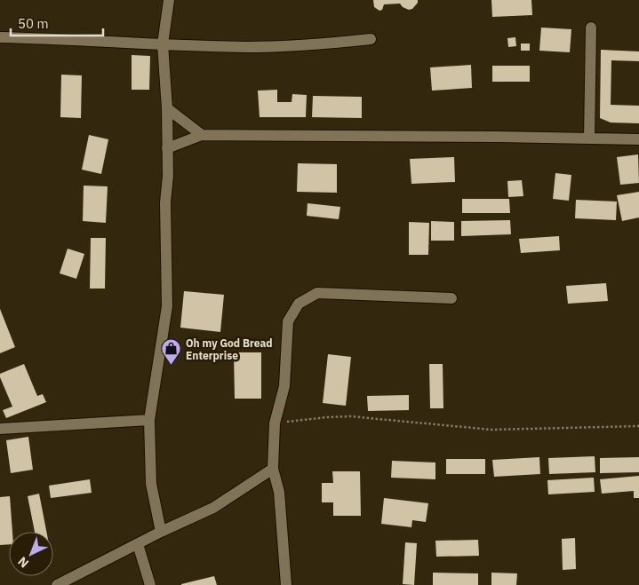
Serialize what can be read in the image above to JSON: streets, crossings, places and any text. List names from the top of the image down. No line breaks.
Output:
{"places":{"shop":["Oh my God Bread Enterprise"]},"scale_bar":"50 m","north":"bottom left"}
